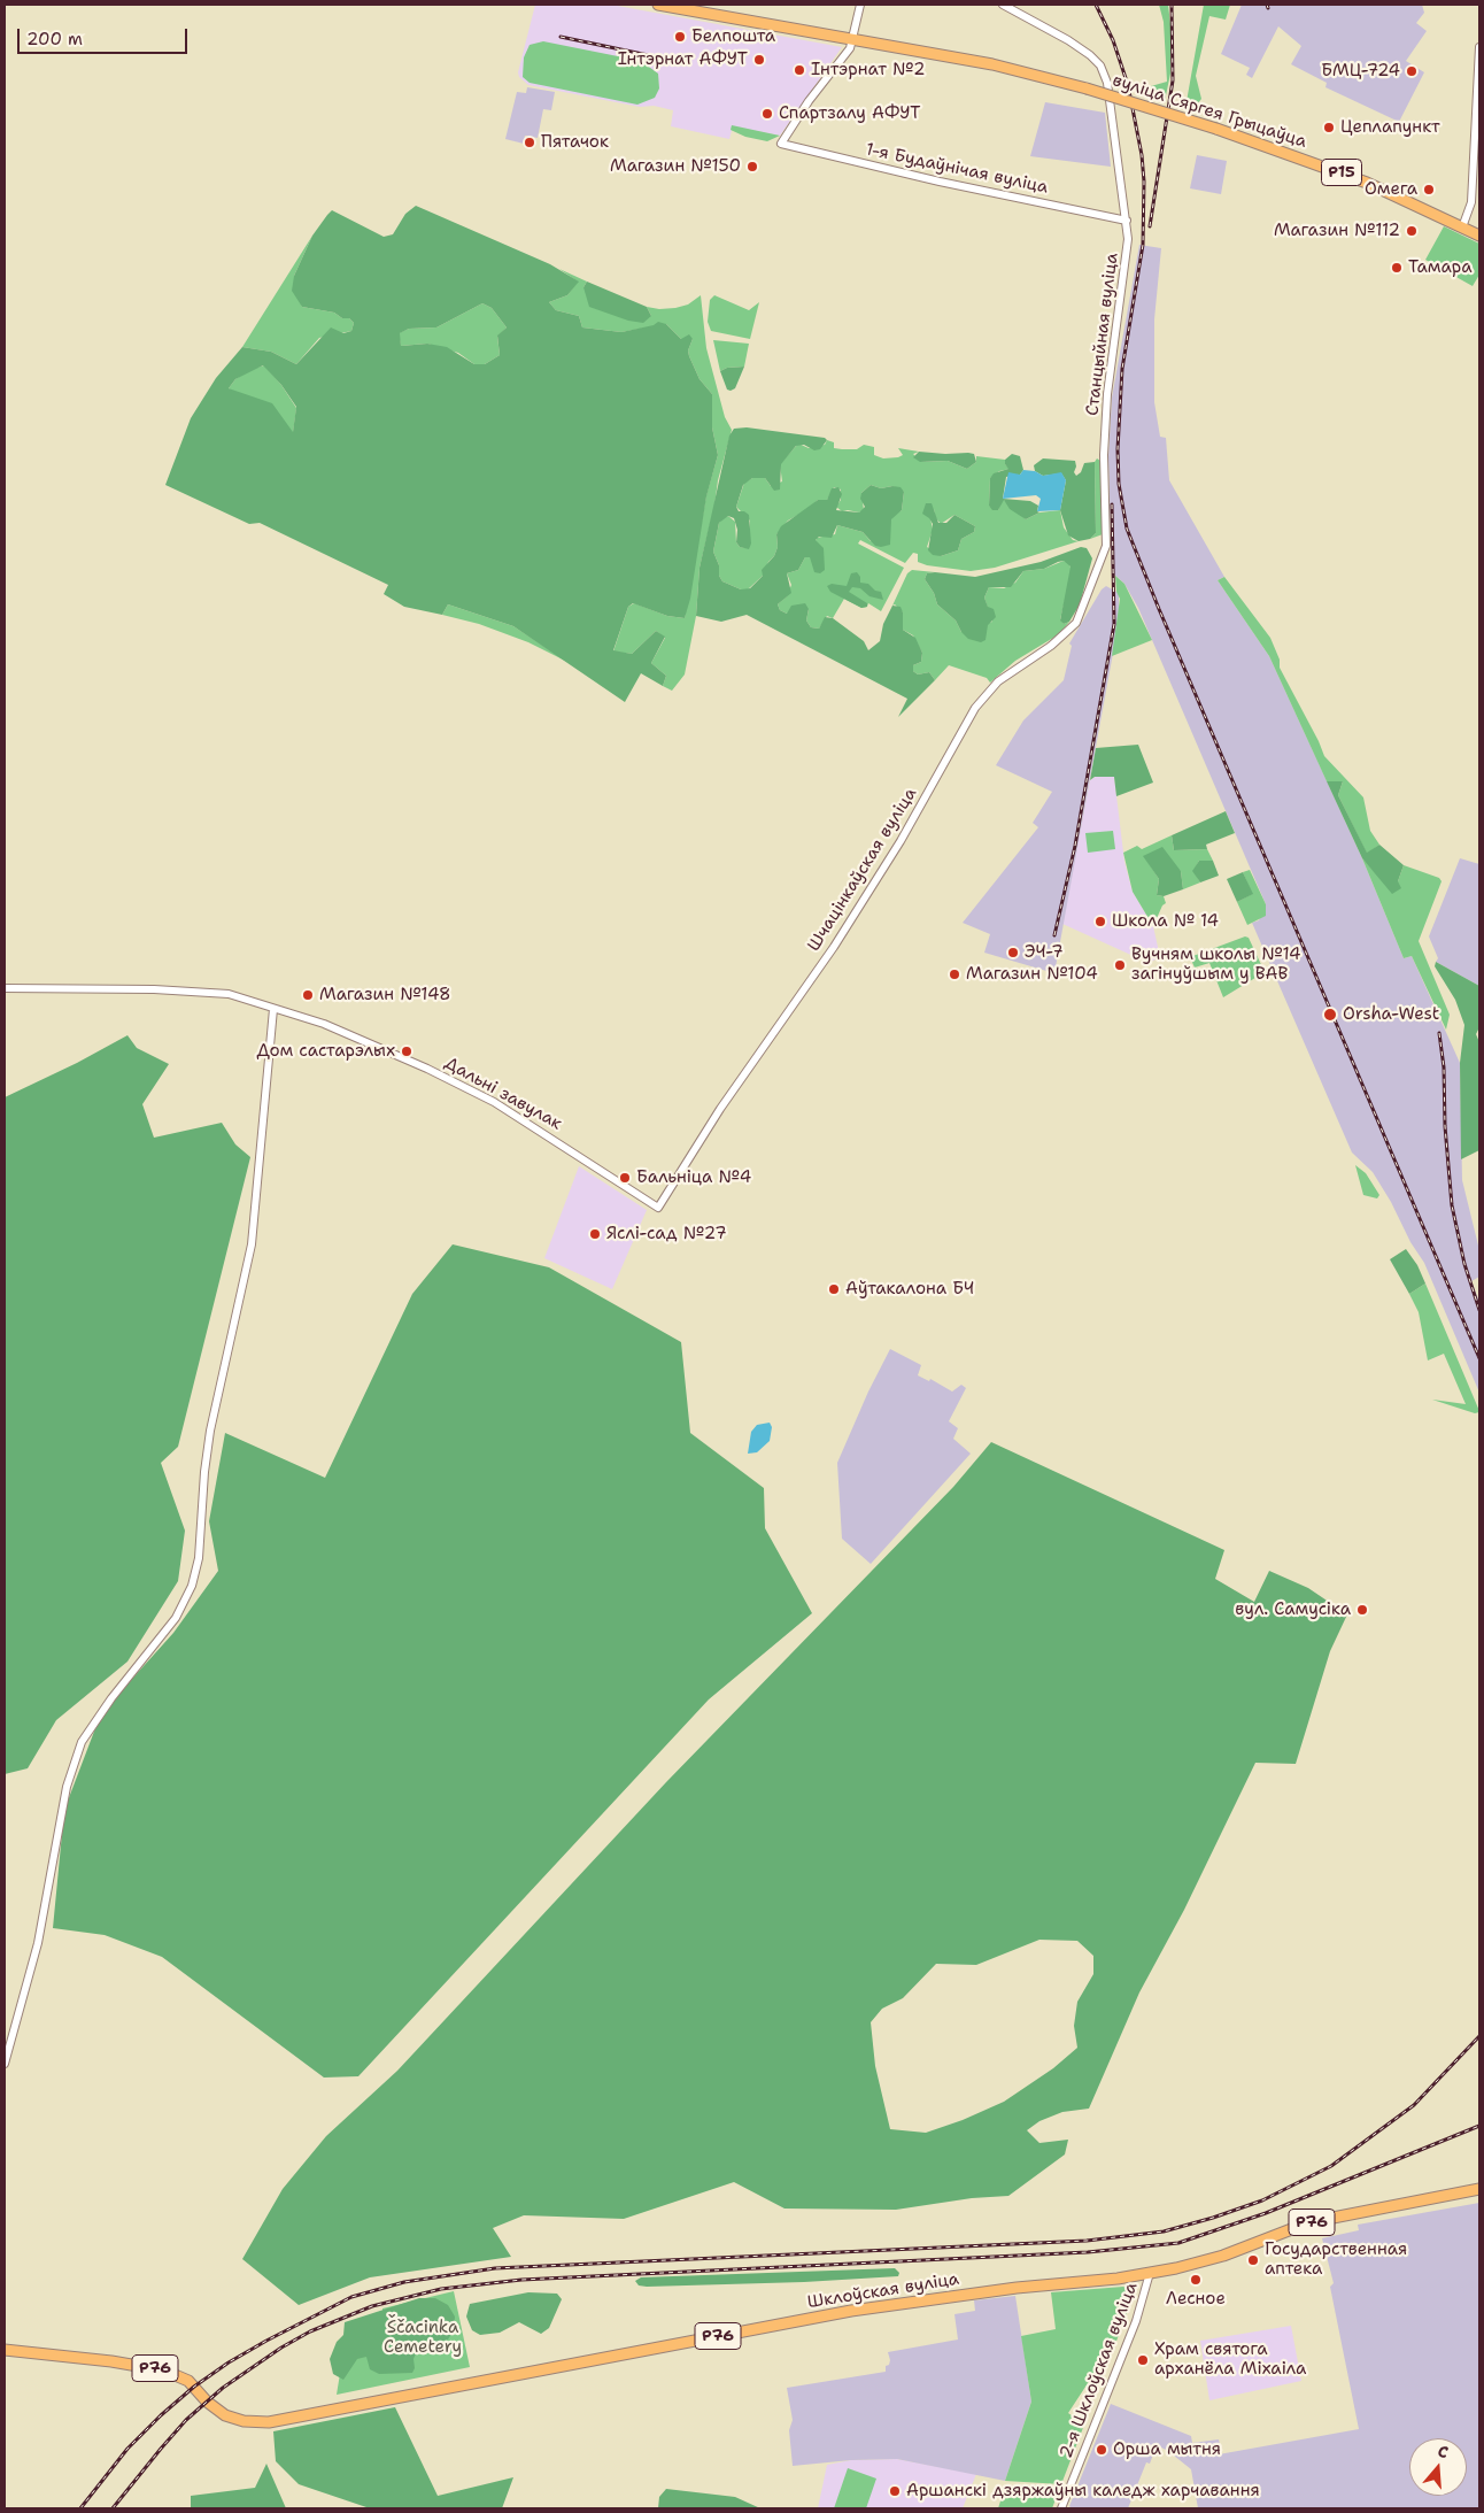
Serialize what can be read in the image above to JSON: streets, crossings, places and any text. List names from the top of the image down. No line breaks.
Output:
{"streets":{"main road":["вуліца Сяргея Грыцаўца","Р15","Р76","Шклоўская вуліца"],"street":["1-я Будаўнічая вуліца","Станцыйная вуліца","Шчацінкаўская вуліца","Дальні завулак","2-я Шклоўская вуліца"]},"crossings":[["вуліца Сяргея Грыцаўца","1-я Будаўнічая вуліца"],["вуліца Сяргея Грыцаўца","Р15"],["1-я Будаўнічая вуліца","Р15"],["1-я Будаўнічая вуліца","Станцыйная вуліца"],["Станцыйная вуліца","Шчацінкаўская вуліца"],["Шчацінкаўская вуліца","Дальні завулак"],["Шклоўская вуліца","2-я Шклоўская вуліца"]],"parks":["Ščacinka Cemetery"],"places":["Белпошта","Інтэрнат АФУТ","Інтэрнат №2","БМЦ-724","Спартзалу АФУТ","Цеплапункт","Пятачок","Магазин №150","Омега","Магазин №112","Тамара","Школа № 14","ЭЧ-7","Вучням школы №14 загінуўшым у ВАВ","Магазин №104","Магазин №148","Orsha-West","Дом састарэлых","Бальніца №4","Яслі-сад №27","Аўтакалона БЧ","вул. Самусіка","Государственная аптека","Лесное","Храм святога арханёла Міхаіла","Орша мытня","Аршанскі дзяржаўны каледж харчавання"],"scale_bar":"200 m","north":"top"}
